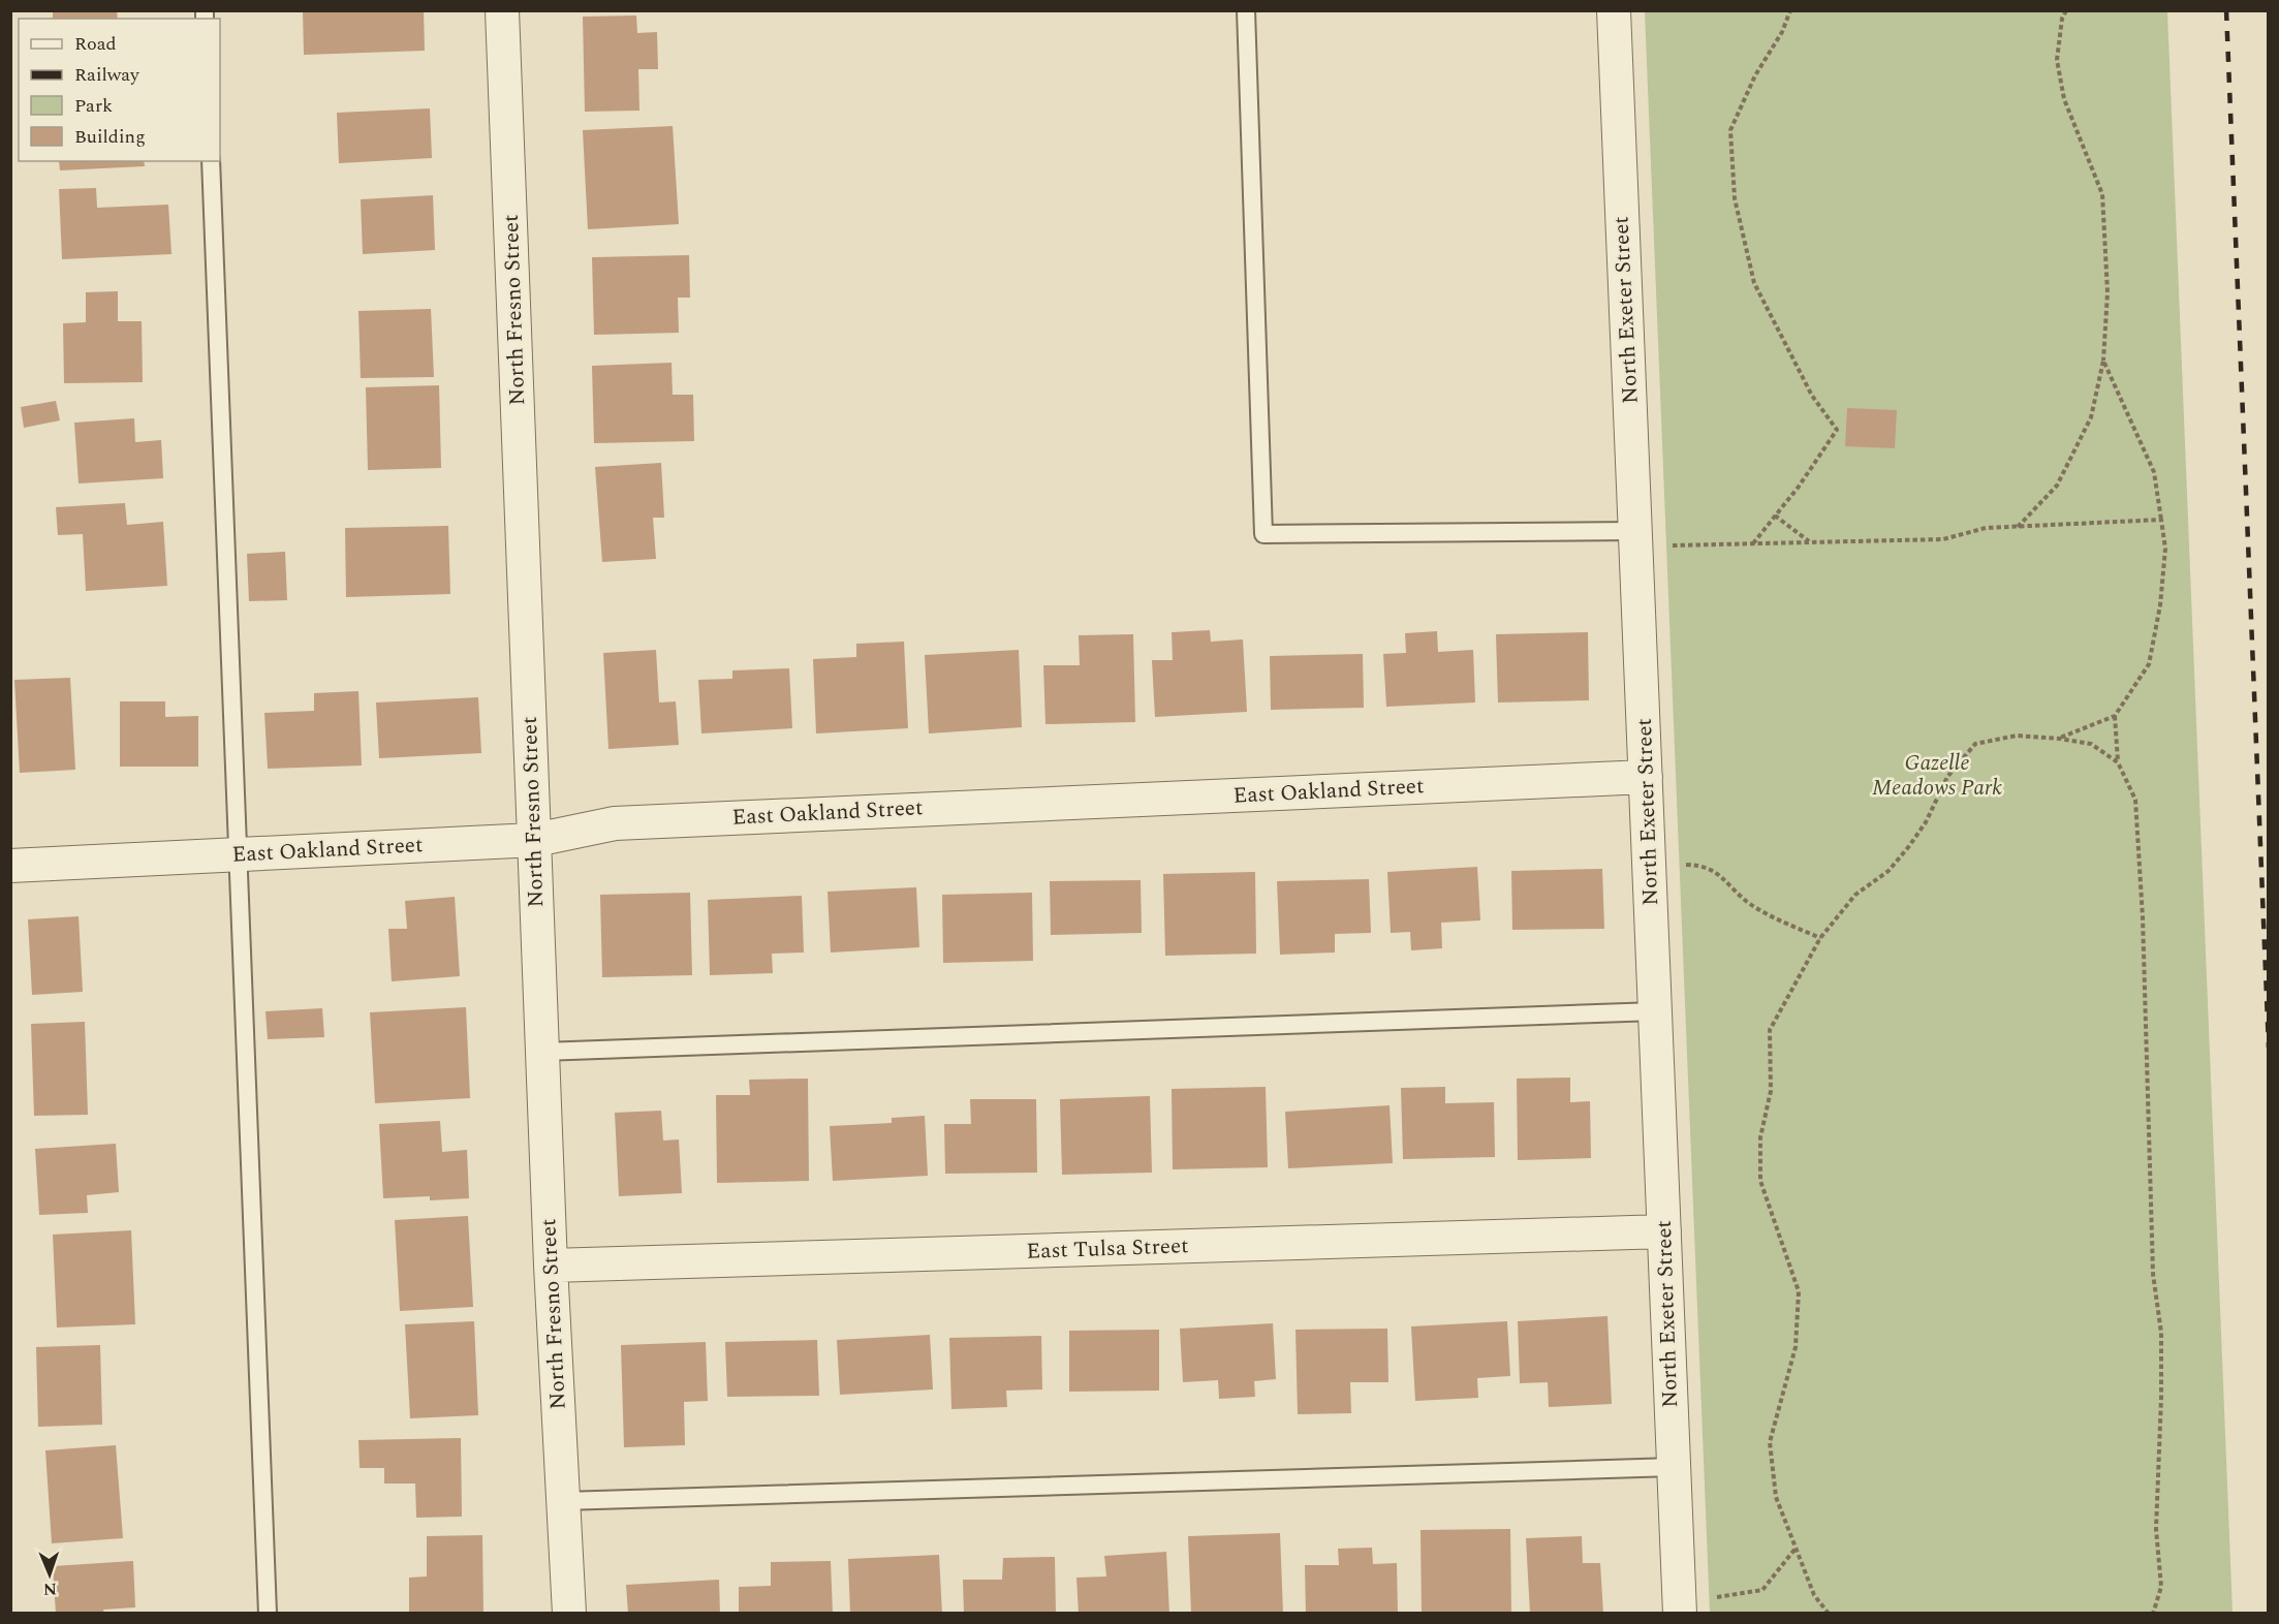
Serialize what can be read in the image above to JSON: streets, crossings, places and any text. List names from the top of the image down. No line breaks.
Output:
{"streets":{"street":["North Fresno Street","North Exeter Street","East Oakland Street","East Tulsa Street"]},"crossings":[["North Fresno Street","East Oakland Street"],["North Fresno Street","East Tulsa Street"],["North Exeter Street","East Oakland Street"],["North Exeter Street","East Tulsa Street"]],"parks":["Gazelle Meadows Park"],"legend":["Road","Railway","Park","Building"],"north":"bottom"}
